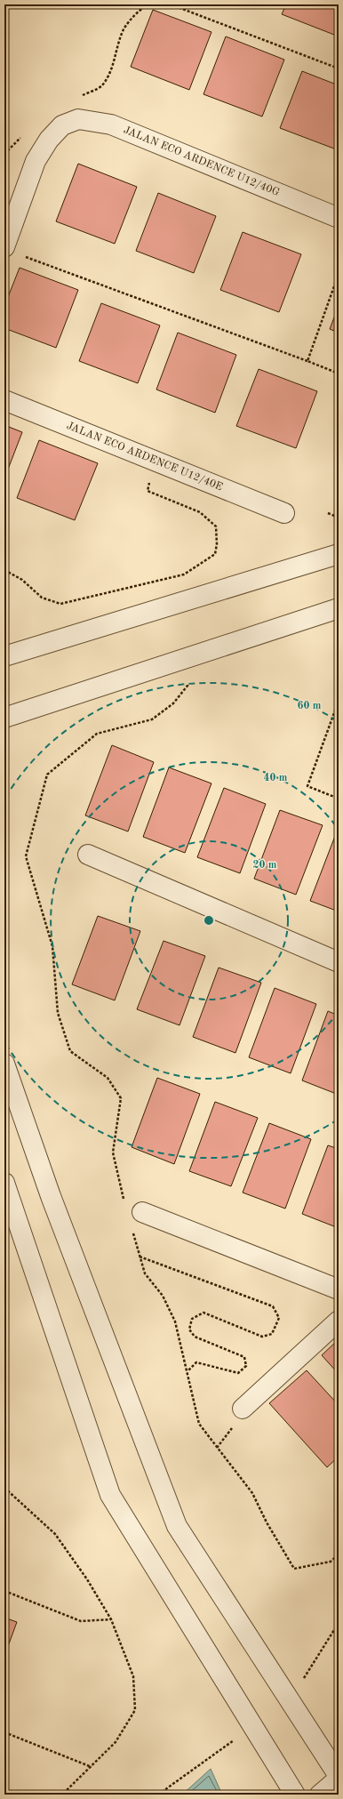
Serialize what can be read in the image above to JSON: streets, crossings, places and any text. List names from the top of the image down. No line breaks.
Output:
{"streets":{"street":["JALAN ECO ARDENCE U12/40G","JALAN ECO ARDENCE U12/40E"]},"rings":["60 m","40 m","20 m"]}
